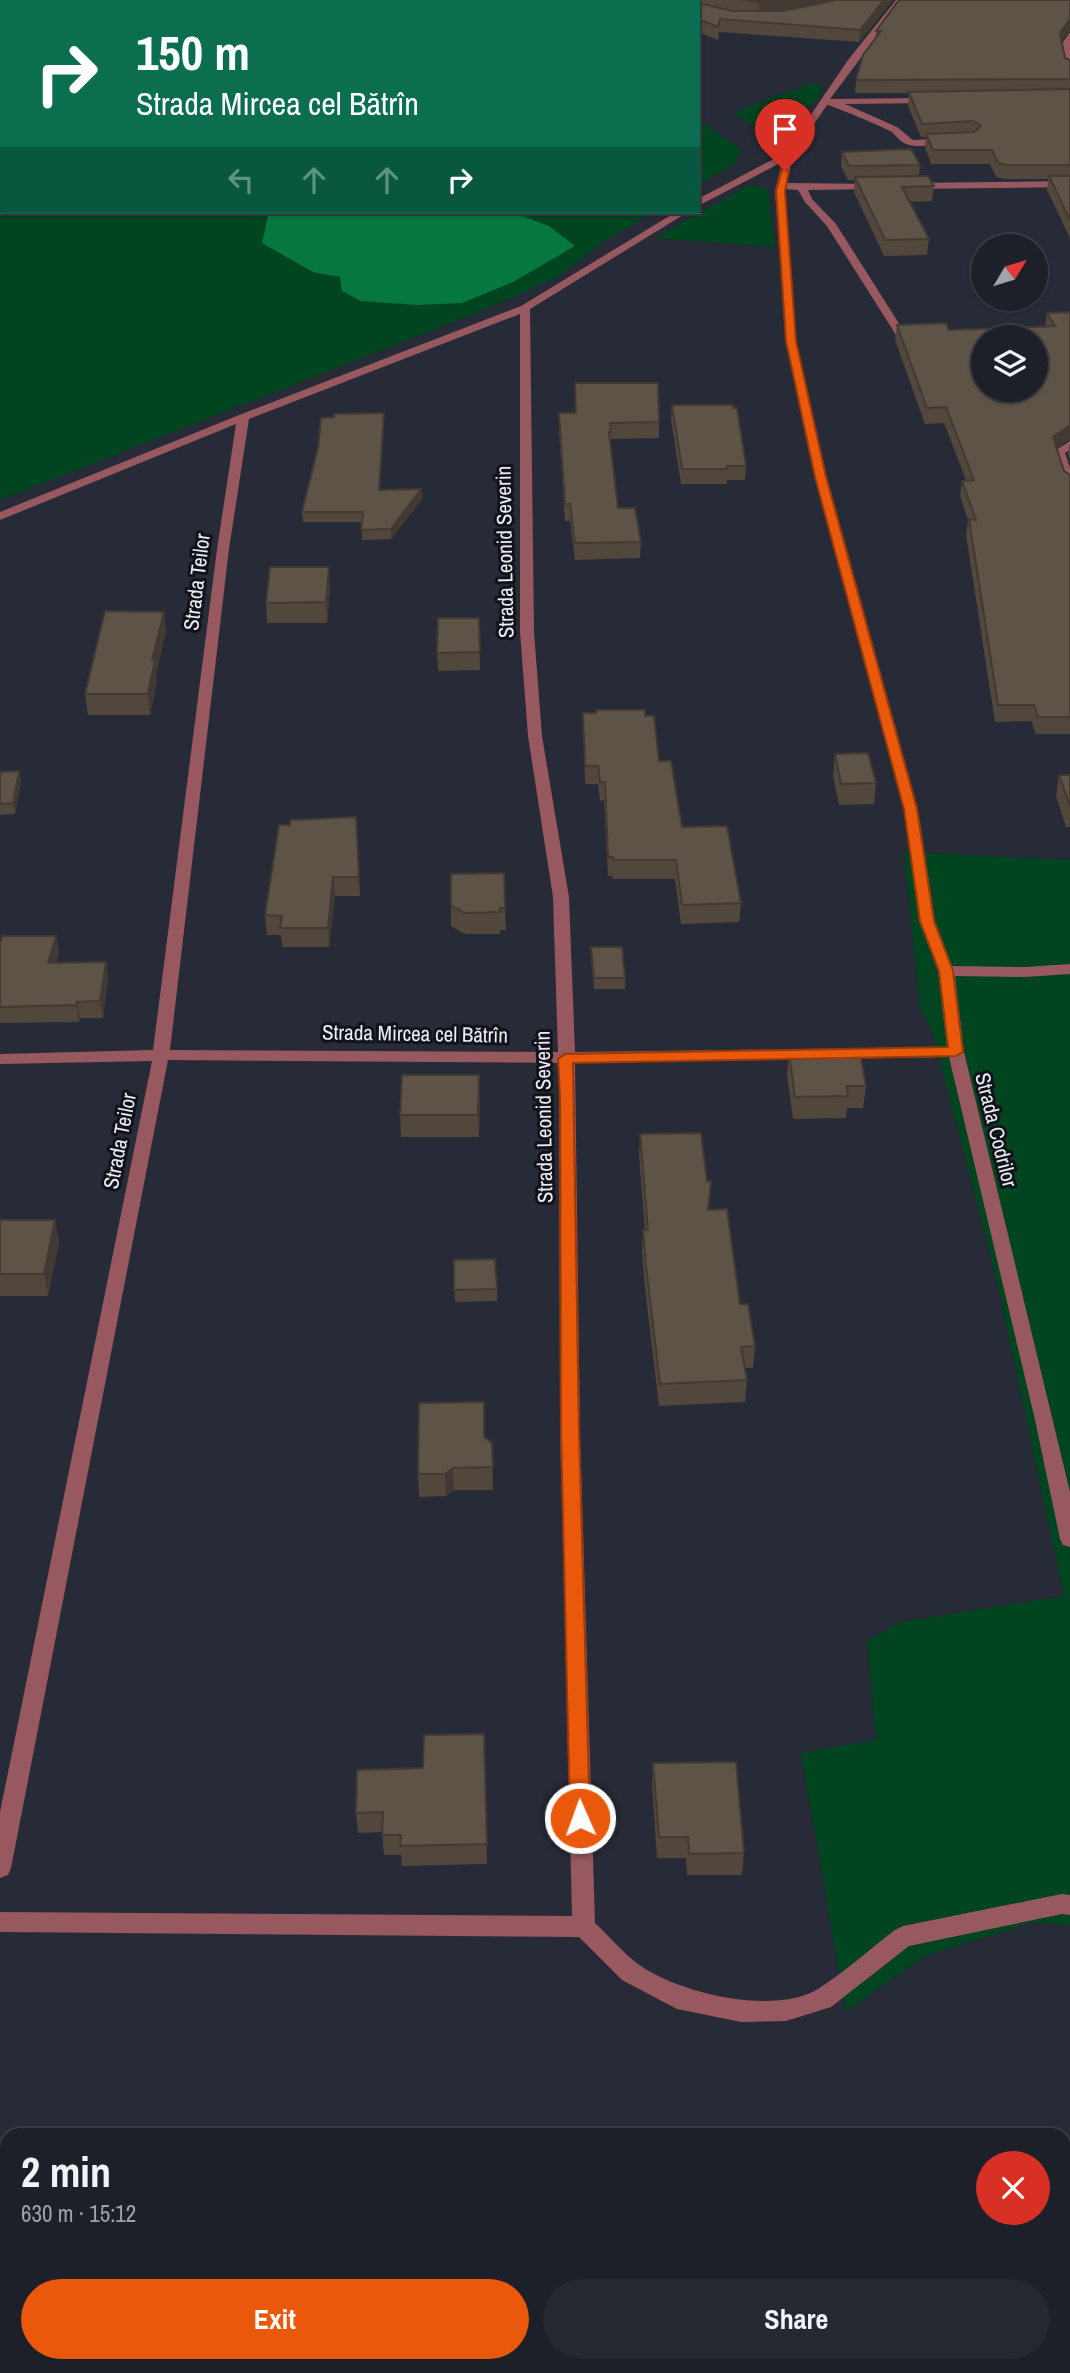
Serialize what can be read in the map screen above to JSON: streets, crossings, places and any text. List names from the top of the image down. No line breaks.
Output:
{"streets":{"street":["Strada Leonid Severin","Strada Teilor","Strada Mircea cel Bătrîn","Strada Codrilor"]},"crossings":[["Strada Leonid Severin","Strada Mircea cel Bătrîn"],["Strada Teilor","Strada Mircea cel Bătrîn"],["Strada Mircea cel Bătrîn","Strada Codrilor"]],"north":"top right","page":{"turn":["150 m","Strada Mircea cel Bătrîn"],"heading":["2 min","630 m · 15:12"],"buttons":["Exit","Share"]}}
